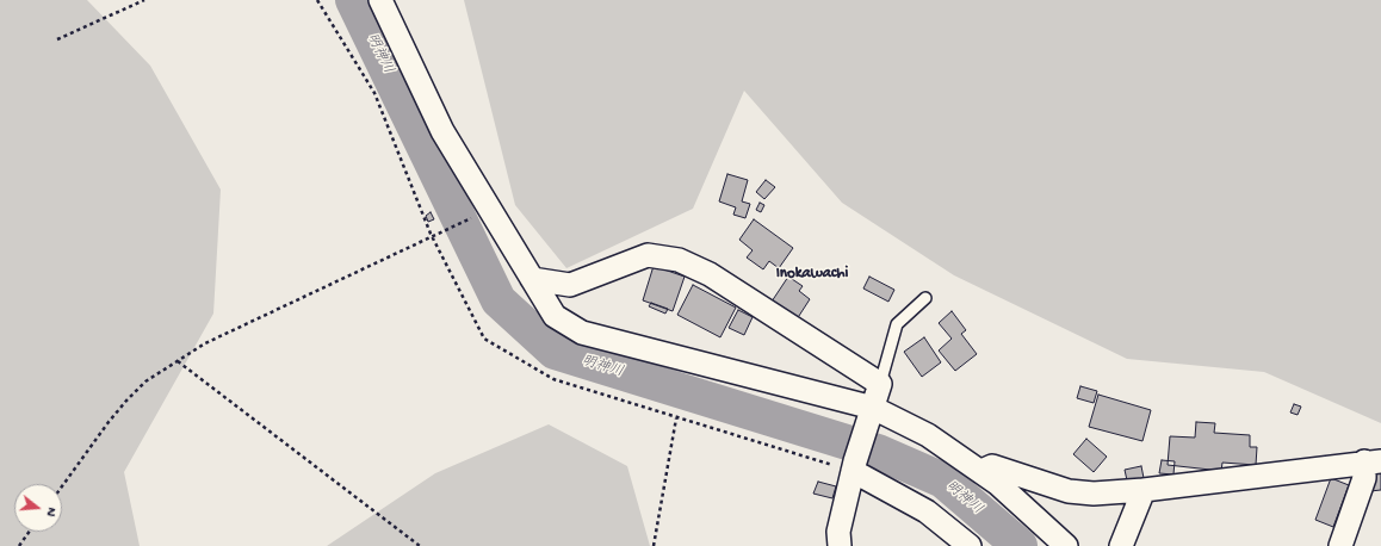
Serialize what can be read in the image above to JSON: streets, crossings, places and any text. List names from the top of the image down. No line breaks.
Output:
{"districts":["Inokawachi"],"water":["明神川"],"north":"right"}
